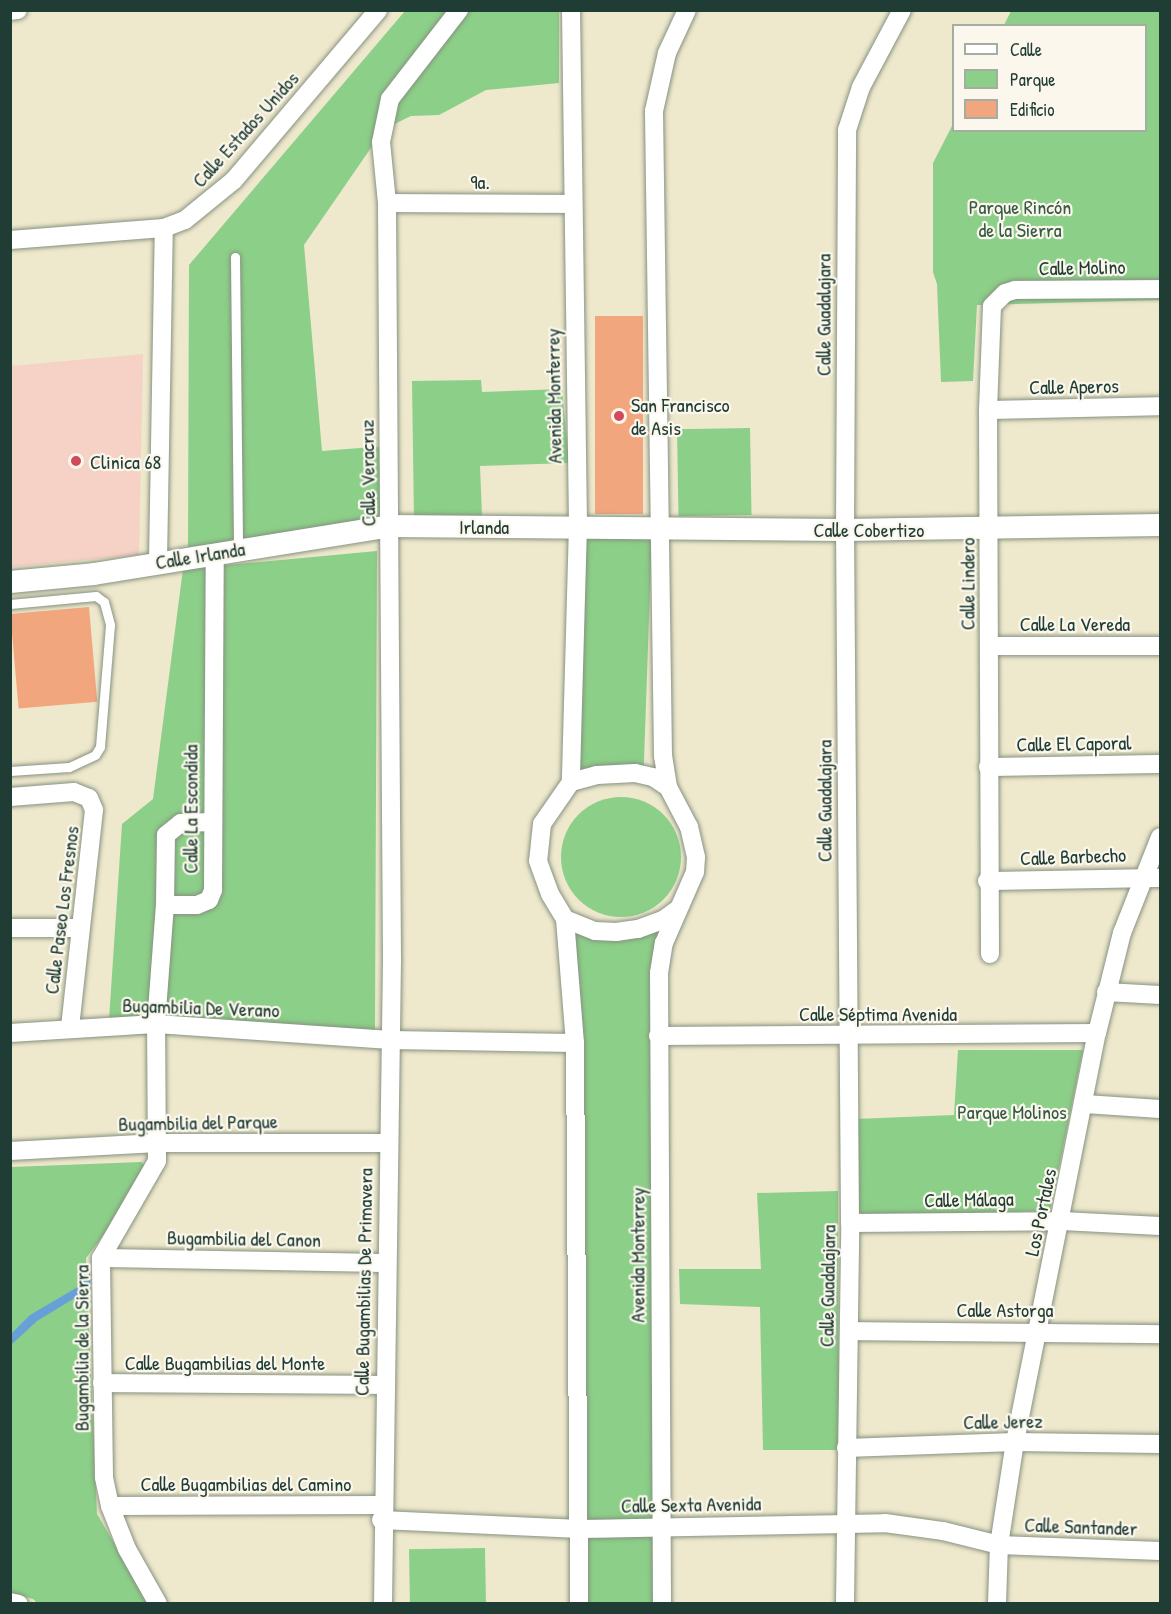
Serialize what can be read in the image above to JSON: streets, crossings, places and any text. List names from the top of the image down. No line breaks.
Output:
{"streets":{"street":["Calle Estados Unidos","9a.","Calle Molino","Calle Guadalajara","Calle Aperos","Avenida Monterrey","Calle Veracruz","Irlanda","Calle Cobertizo","Calle Irlanda","Calle Lindero","Calle La Vereda","Calle El Caporal","Calle La Escondida","Calle Barbecho","Calle Paseo Los Fresnos","Bugambilia De Verano","Calle Séptima Avenida","Bugambilia del Parque","Calle Málaga","Los Portales","Bugambilia del Canon","Calle Bugambilias De Primavera","Calle Astorga","Bugambilia de la Sierra","Calle Bugambilias del Monte","Calle Jerez","Calle Bugambilias del Camino","Calle Sexta Avenida","Calle Santander"]},"crossings":[["9a.","Avenida Monterrey"],["9a.","Calle Veracruz"],["Calle Molino","Calle Lindero"],["Calle Guadalajara","Calle Cobertizo"],["Calle Guadalajara","Calle Séptima Avenida"],["Calle Guadalajara","Calle Málaga"],["Calle Guadalajara","Calle Astorga"],["Calle Guadalajara","Calle Jerez"],["Calle Guadalajara","Calle Sexta Avenida"],["Calle Aperos","Calle Lindero"],["Avenida Monterrey","Irlanda"],["Avenida Monterrey","Calle Cobertizo"],["Avenida Monterrey","Calle Séptima Avenida"],["Avenida Monterrey","Calle Sexta Avenida"],["Calle Veracruz","Irlanda"],["Calle Veracruz","Calle Irlanda"],["Calle Veracruz","Calle Bugambilias De Primavera"],["Irlanda","Calle Cobertizo"],["Irlanda","Calle Irlanda"],["Calle Cobertizo","Calle Lindero"],["Calle Irlanda","Calle La Escondida"],["Calle Lindero","Calle La Vereda"],["Calle Lindero","Calle El Caporal"],["Calle Lindero","Calle Barbecho"],["Calle Barbecho","Los Portales"],["Calle Paseo Los Fresnos","Bugambilia De Verano"],["Bugambilia De Verano","Calle Bugambilias De Primavera"],["Bugambilia De Verano","Bugambilia de la Sierra"],["Calle Séptima Avenida","Los Portales"],["Bugambilia del Parque","Calle Bugambilias De Primavera"],["Bugambilia del Parque","Bugambilia de la Sierra"],["Calle Málaga","Los Portales"],["Los Portales","Calle Astorga"],["Los Portales","Calle Jerez"],["Los Portales","Calle Sexta Avenida"],["Los Portales","Calle Santander"],["Bugambilia del Canon","Calle Bugambilias De Primavera"],["Bugambilia del Canon","Bugambilia de la Sierra"],["Calle Bugambilias De Primavera","Calle Bugambilias del Monte"],["Calle Bugambilias De Primavera","Calle Bugambilias del Camino"],["Calle Bugambilias De Primavera","Calle Sexta Avenida"],["Bugambilia de la Sierra","Calle Bugambilias del Monte"],["Bugambilia de la Sierra","Calle Bugambilias del Camino"],["Calle Bugambilias del Camino","Calle Sexta Avenida"],["Calle Sexta Avenida","Calle Santander"]],"parks":["Parque Rincón de la Sierra","Parque Molinos"],"places":["San Francisco de Asis","Clinica 68"],"legend":["Calle","Parque","Edificio"]}
